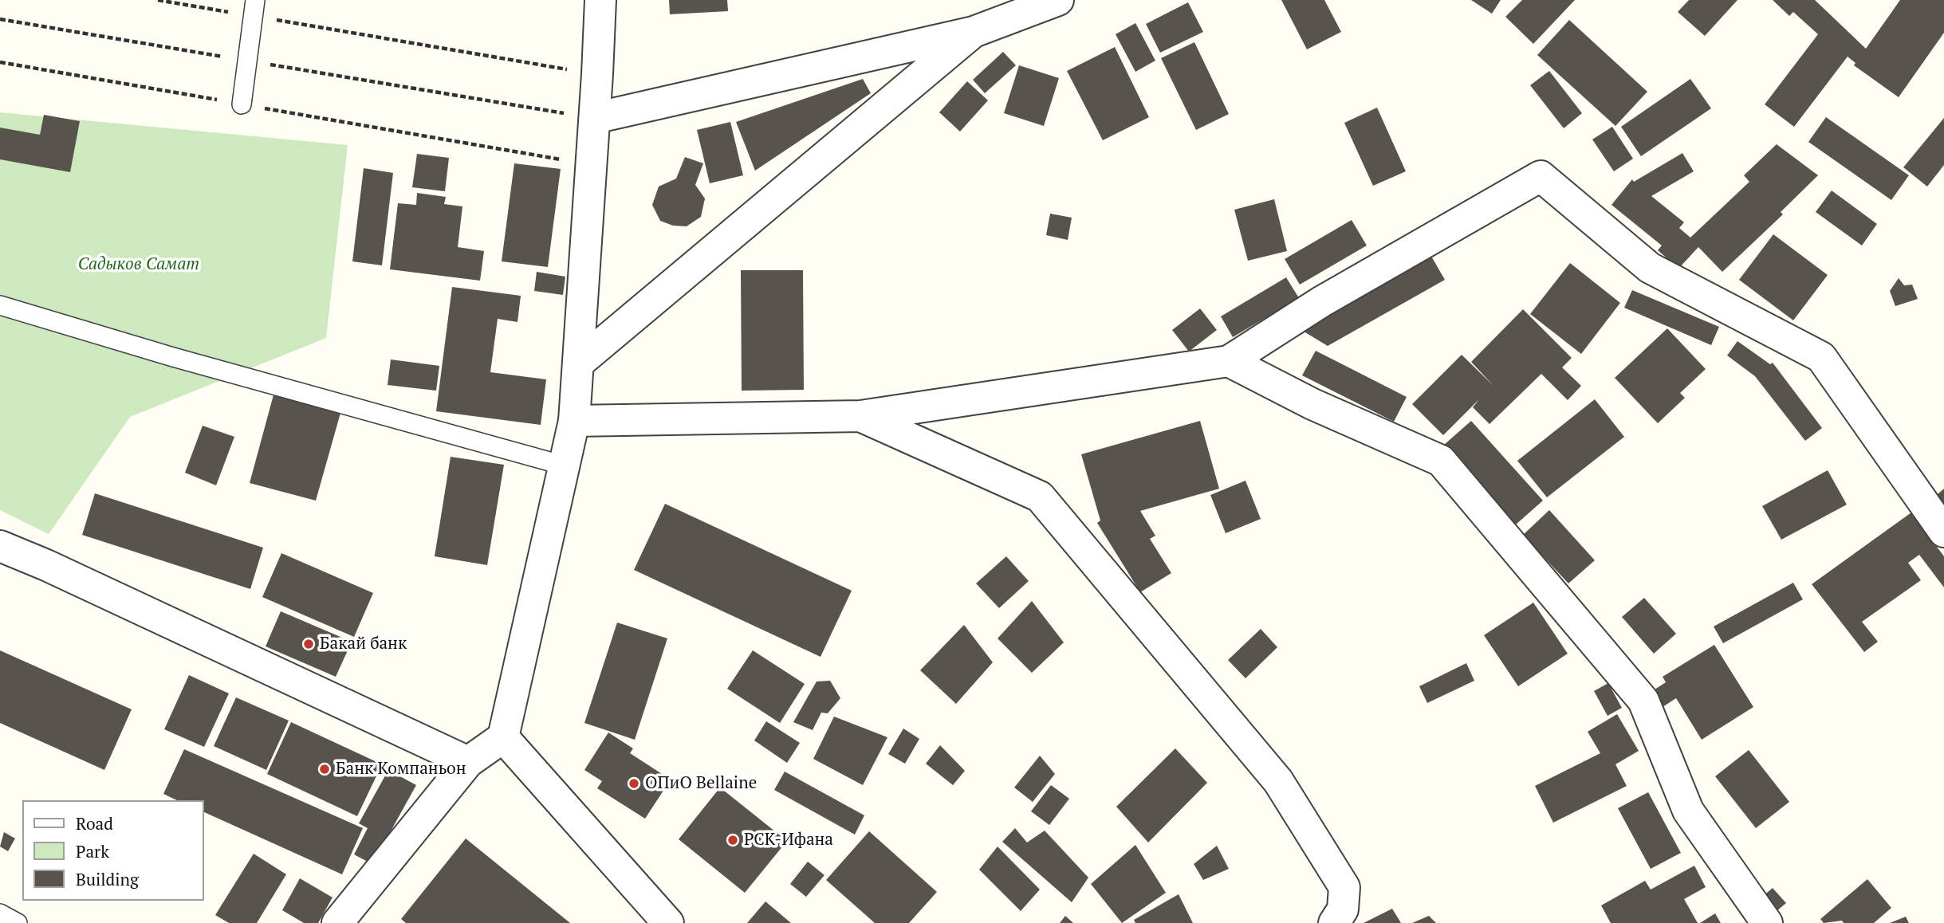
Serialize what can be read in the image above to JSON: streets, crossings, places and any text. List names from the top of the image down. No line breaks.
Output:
{"parks":["Садыков Самат"],"places":["Бакай банк","Банк Компаньон","ОПиО Bellaine","РСК-Ифана"],"legend":["Road","Park","Building"]}
